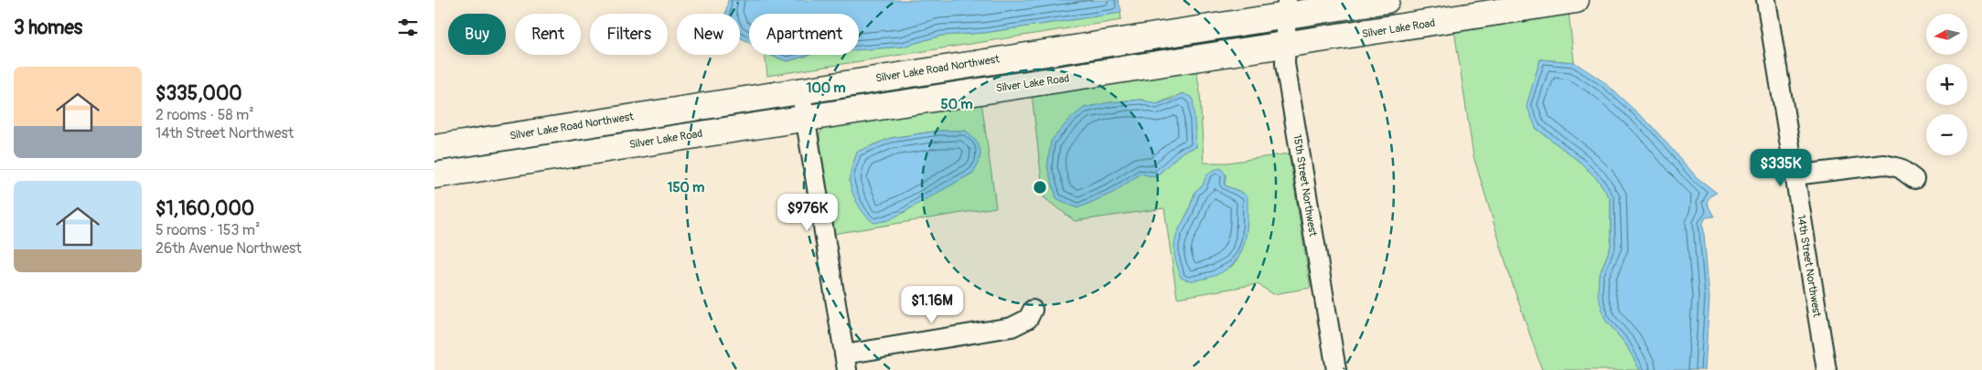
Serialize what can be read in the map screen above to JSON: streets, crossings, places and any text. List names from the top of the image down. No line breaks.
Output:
{"streets":{"main road":["Silver Lake Road","Silver Lake Road Northwest"],"street":["15th Street Northwest","14th Street Northwest"]},"crossings":[["Silver Lake Road","15th Street Northwest"],["Silver Lake Road Northwest","15th Street Northwest"]],"north":"left","page":{"heading":"3 homes","map_buttons":["+","−"],"chip":["Buy","Rent","Filters","New","Apartment"],"list":[{"name":"$335,000","note":"2 rooms · 58 m² · 14th Street Northwest"},{"name":"$1,160,000","note":"5 rooms · 153 m² · 26th Avenue Northwest"}],"price":["$335K","$976K","$1.16M"]},"rings":["100 m","50 m","150 m"]}
